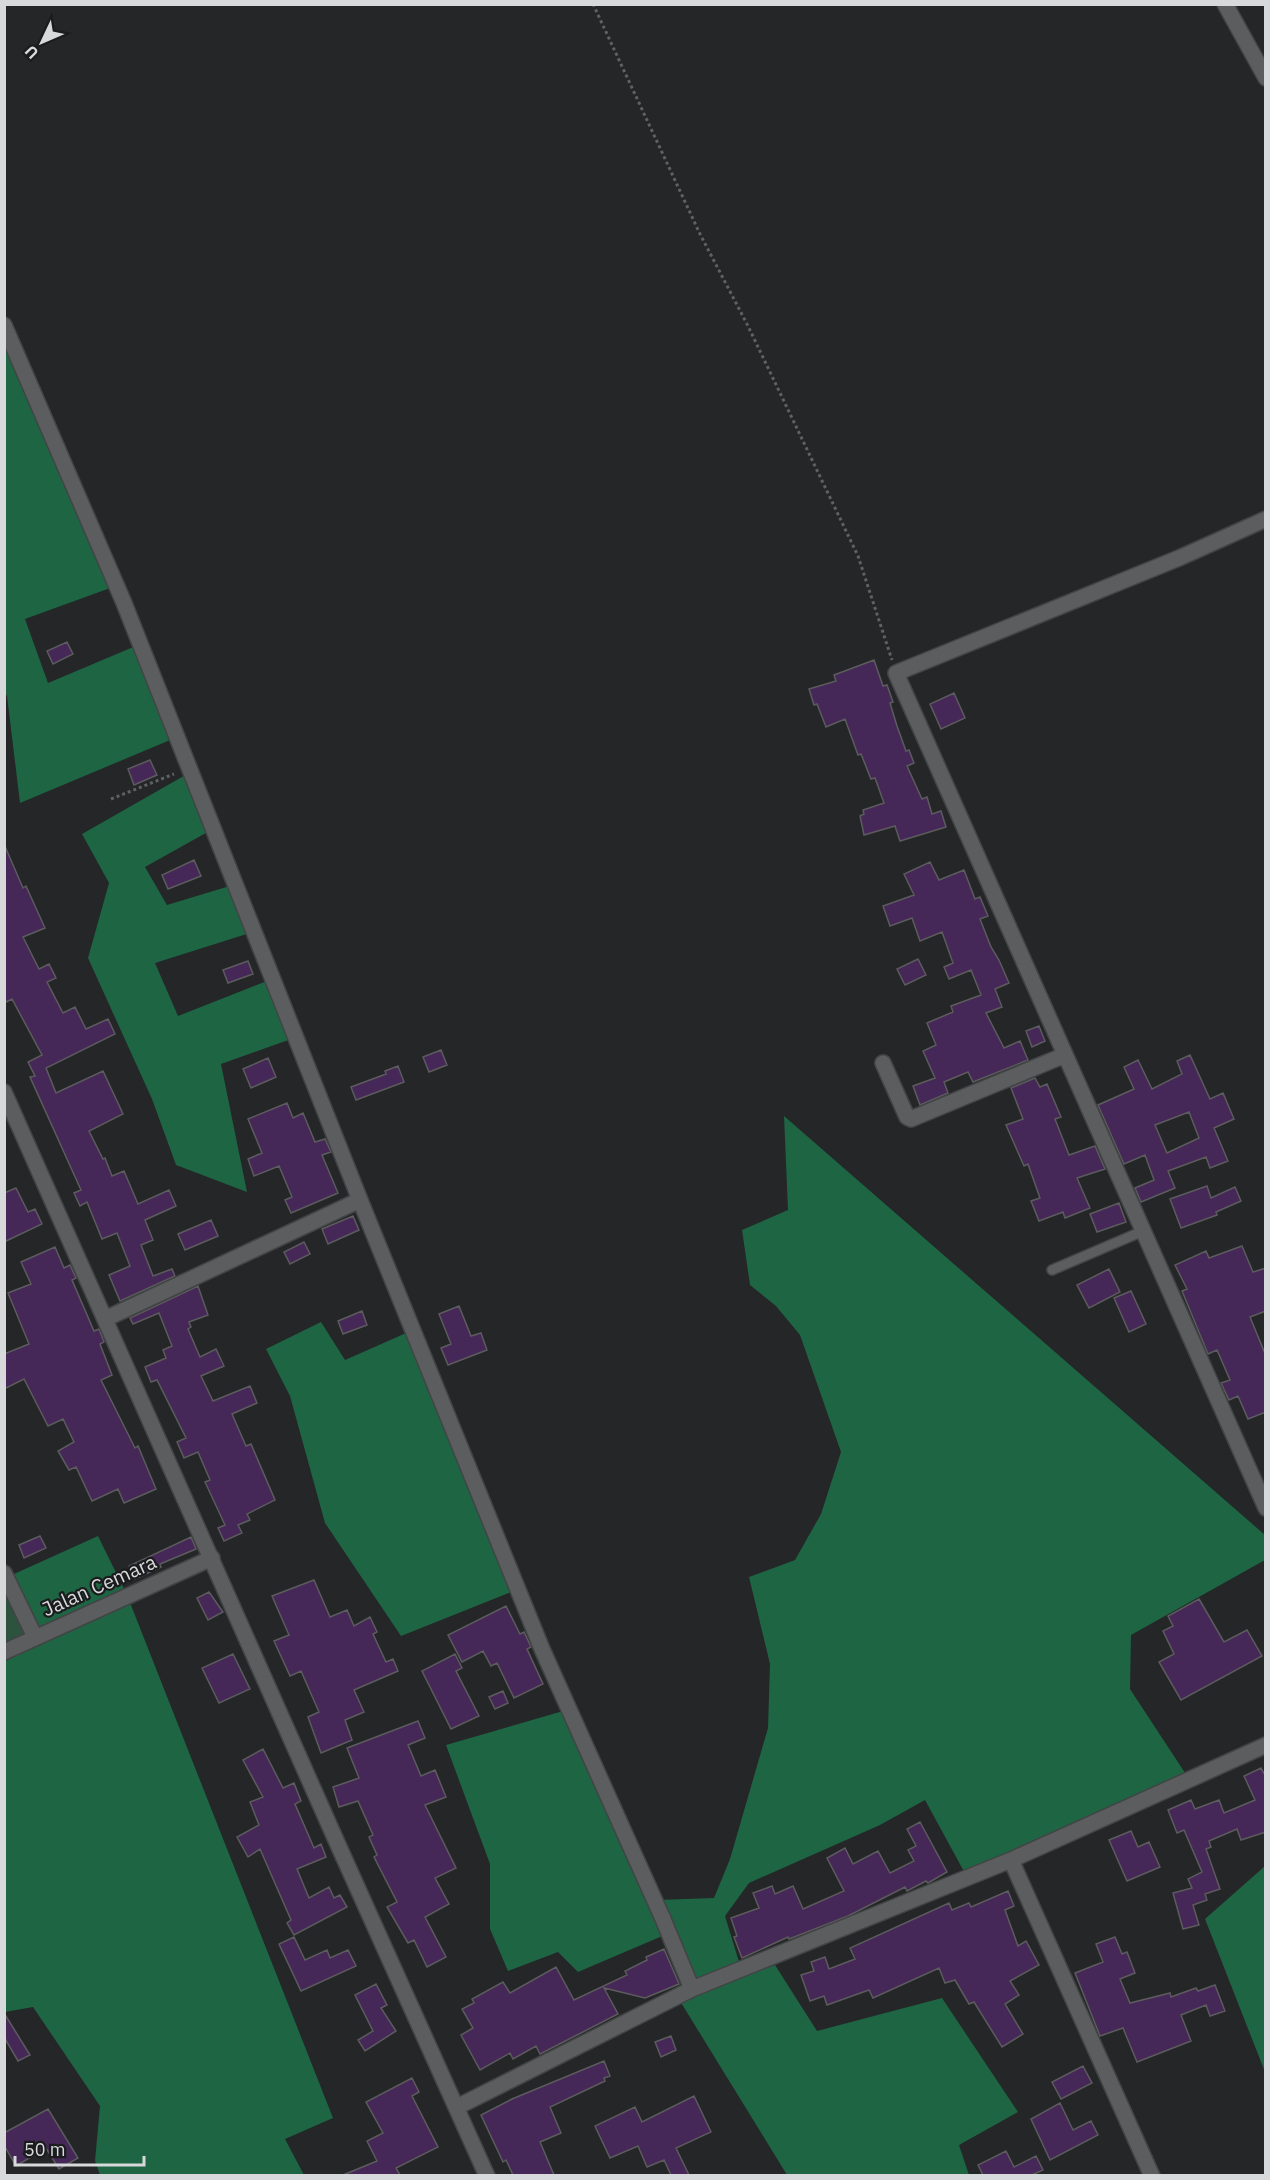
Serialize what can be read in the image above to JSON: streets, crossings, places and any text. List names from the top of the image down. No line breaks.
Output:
{"streets":{"street":["Jalan Cemara"]},"scale_bar":"50 m","north":"bottom left"}
